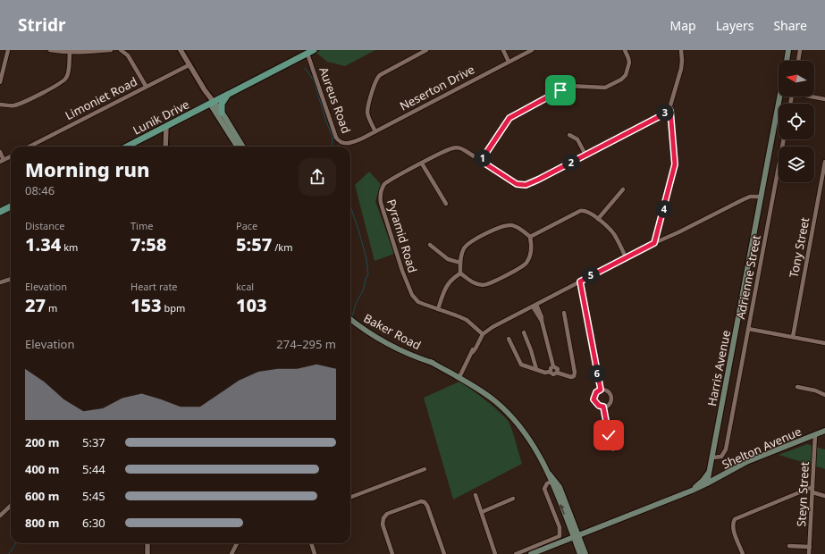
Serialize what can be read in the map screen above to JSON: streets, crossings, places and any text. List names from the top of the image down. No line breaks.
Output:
{"streets":{"main road":["Lunik Drive","Baker Road","Harris Avenue","Shelton Avenue"],"street":["Neserton Drive","Limoniet Road","Aureus Road","Pyramid Road","Tony Street","Adrienne Street","Steyn Street"]},"crossings":[["Neserton Drive","Aureus Road"],["Aureus Road","Lunik Drive"],["Adrienne Street","Harris Avenue"],["Harris Avenue","Shelton Avenue"],["Shelton Avenue","Steyn Street"]],"north":"left","page":{"header":"Stridr","nav":["Map","Layers","Share"],"pins":["3","1","2","4","5","6"],"heading":["Morning run","08:46"],"stats":[["Distance","1.34 km"],["Time","7:58"],["Pace","5:57 /km"],["Elevation","27 m"],["Heart rate","153 bpm"],["kcal","103"]],"chart":["Elevation","274–295 m"],"list":[{"name":"200 m","note":"5:37"},{"name":"400 m","note":"5:44"},{"name":"600 m","note":"5:45"},{"name":"800 m","note":"6:30"}]}}
